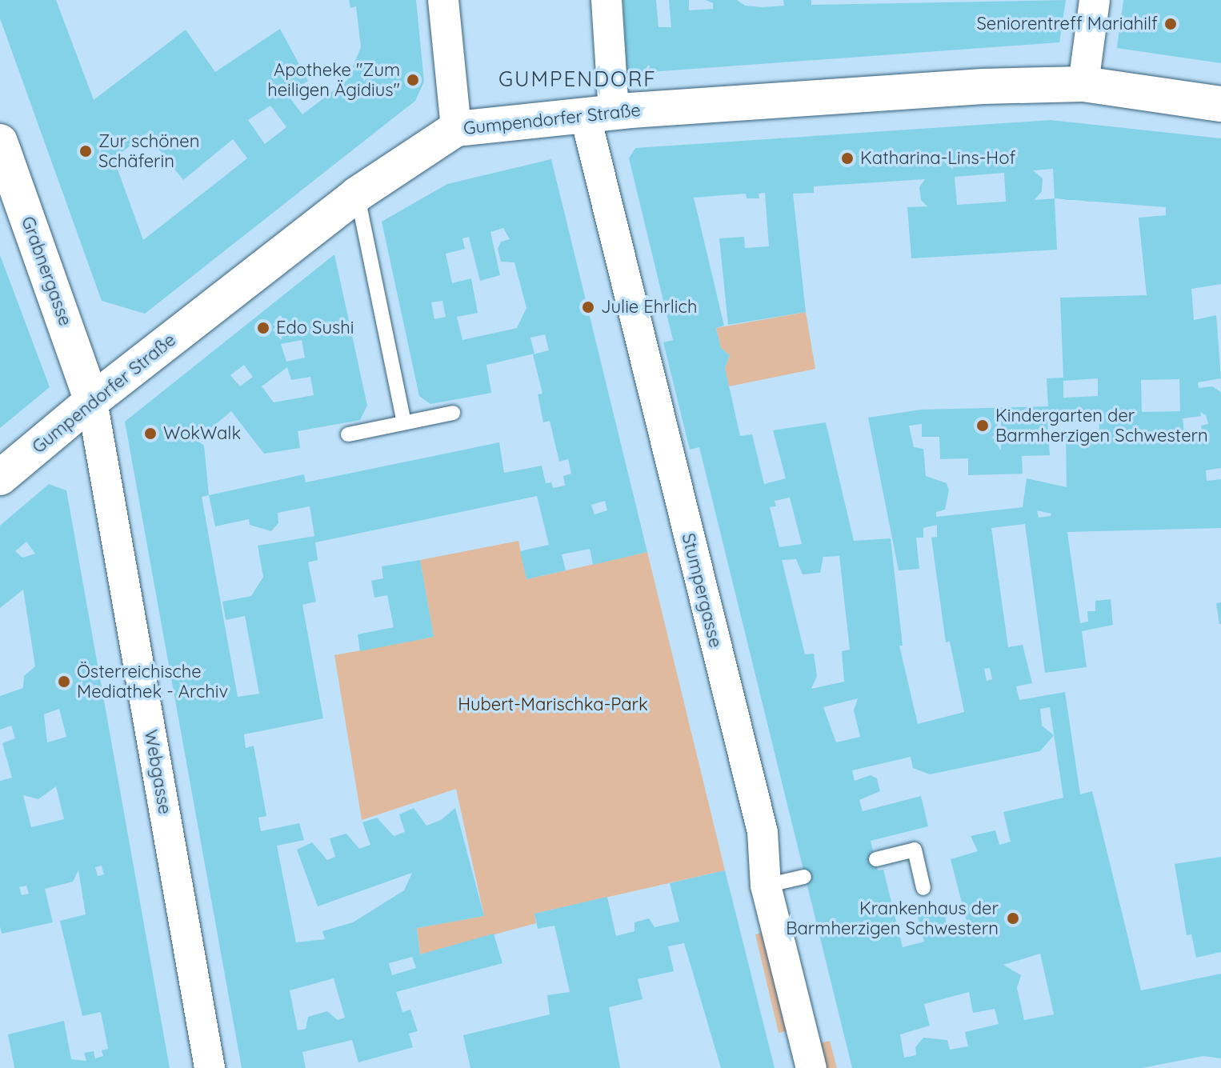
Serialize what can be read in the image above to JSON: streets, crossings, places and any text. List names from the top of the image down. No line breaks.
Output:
{"streets":{"street":["Gumpendorfer Straße","Grabnergasse","Stumpergasse","Webgasse"]},"crossings":[["Gumpendorfer Straße","Grabnergasse"],["Gumpendorfer Straße","Stumpergasse"],["Gumpendorfer Straße","Webgasse"],["Grabnergasse","Webgasse"]],"districts":["GUMPENDORF"],"parks":["Hubert-Marischka-Park"],"places":["Seniorentreff Mariahilf","Apotheke \"Zum heiligen Ägidius\"","Zur schönen Schäferin","Katharina-Lins-Hof","Julie Ehrlich","Edo Sushi","Kindergarten der Barmherzigen Schwestern","WokWalk","Österreichische Mediathek - Archiv","Krankenhaus der Barmherzigen Schwestern"]}
